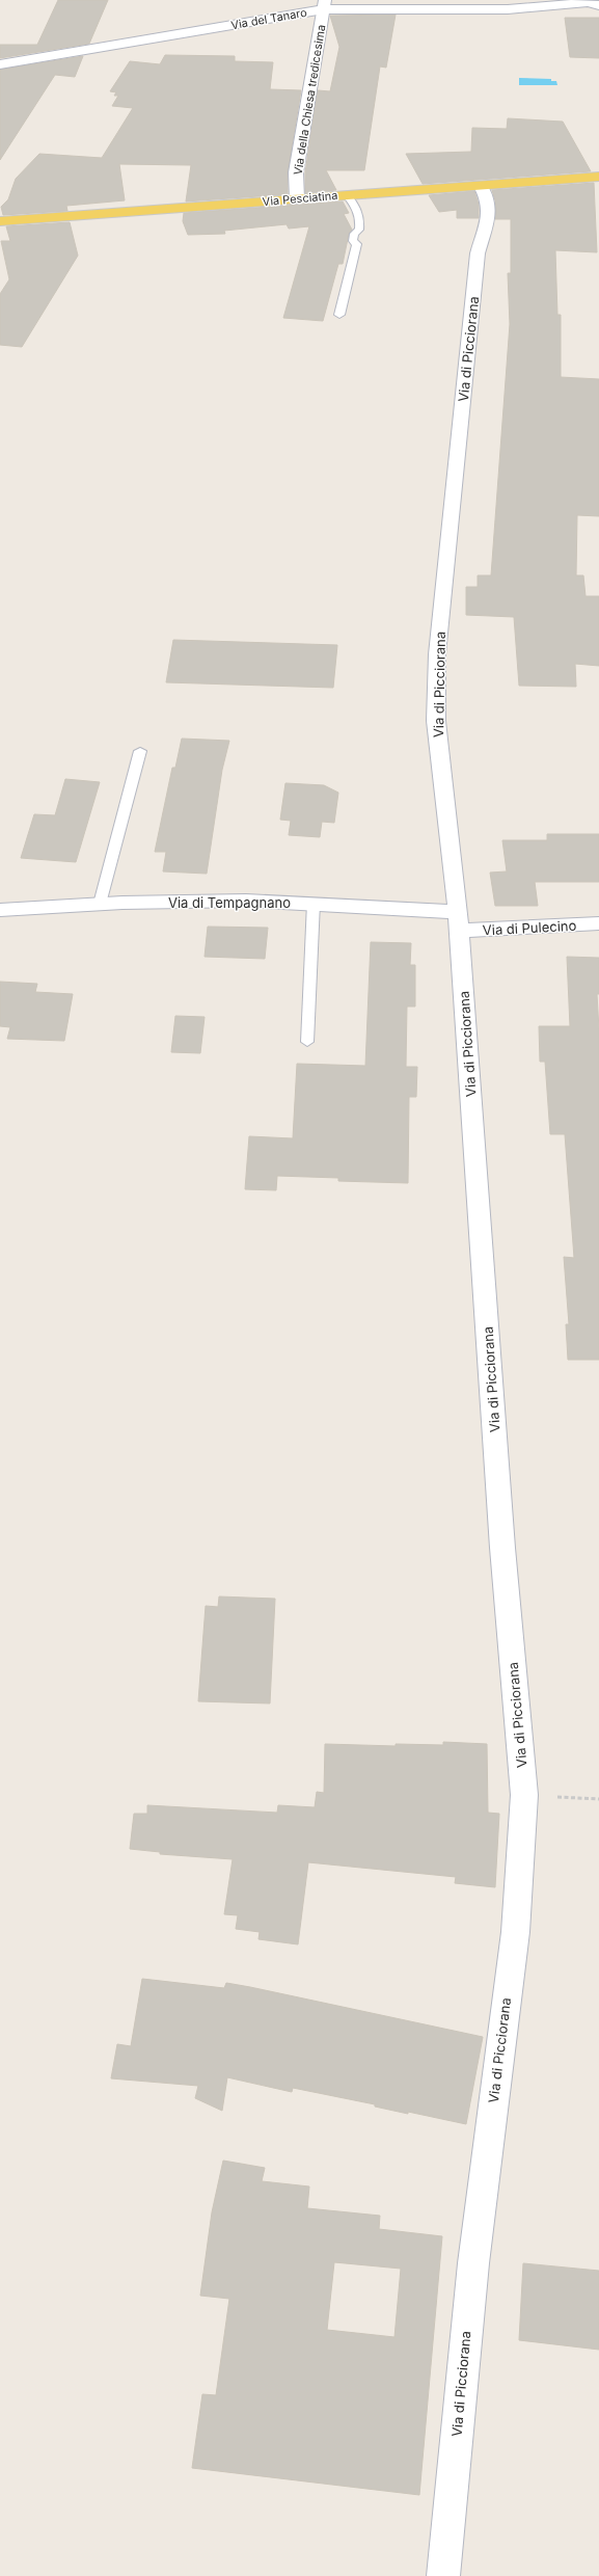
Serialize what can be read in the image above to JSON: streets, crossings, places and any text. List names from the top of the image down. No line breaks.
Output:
{"streets":{"main road":["Via Pesciatina"],"street":["Via del Tanaro","Via della Chiesa tredicesima","Via di Picciorana","Via di Tempagnano","Via di Pulecino"]},"crossings":[["Via del Tanaro","Via della Chiesa tredicesima"],["Via della Chiesa tredicesima","Via Pesciatina"],["Via Pesciatina","Via di Picciorana"],["Via di Picciorana","Via di Tempagnano"],["Via di Picciorana","Via di Pulecino"],["Via di Tempagnano","Via di Pulecino"]]}
